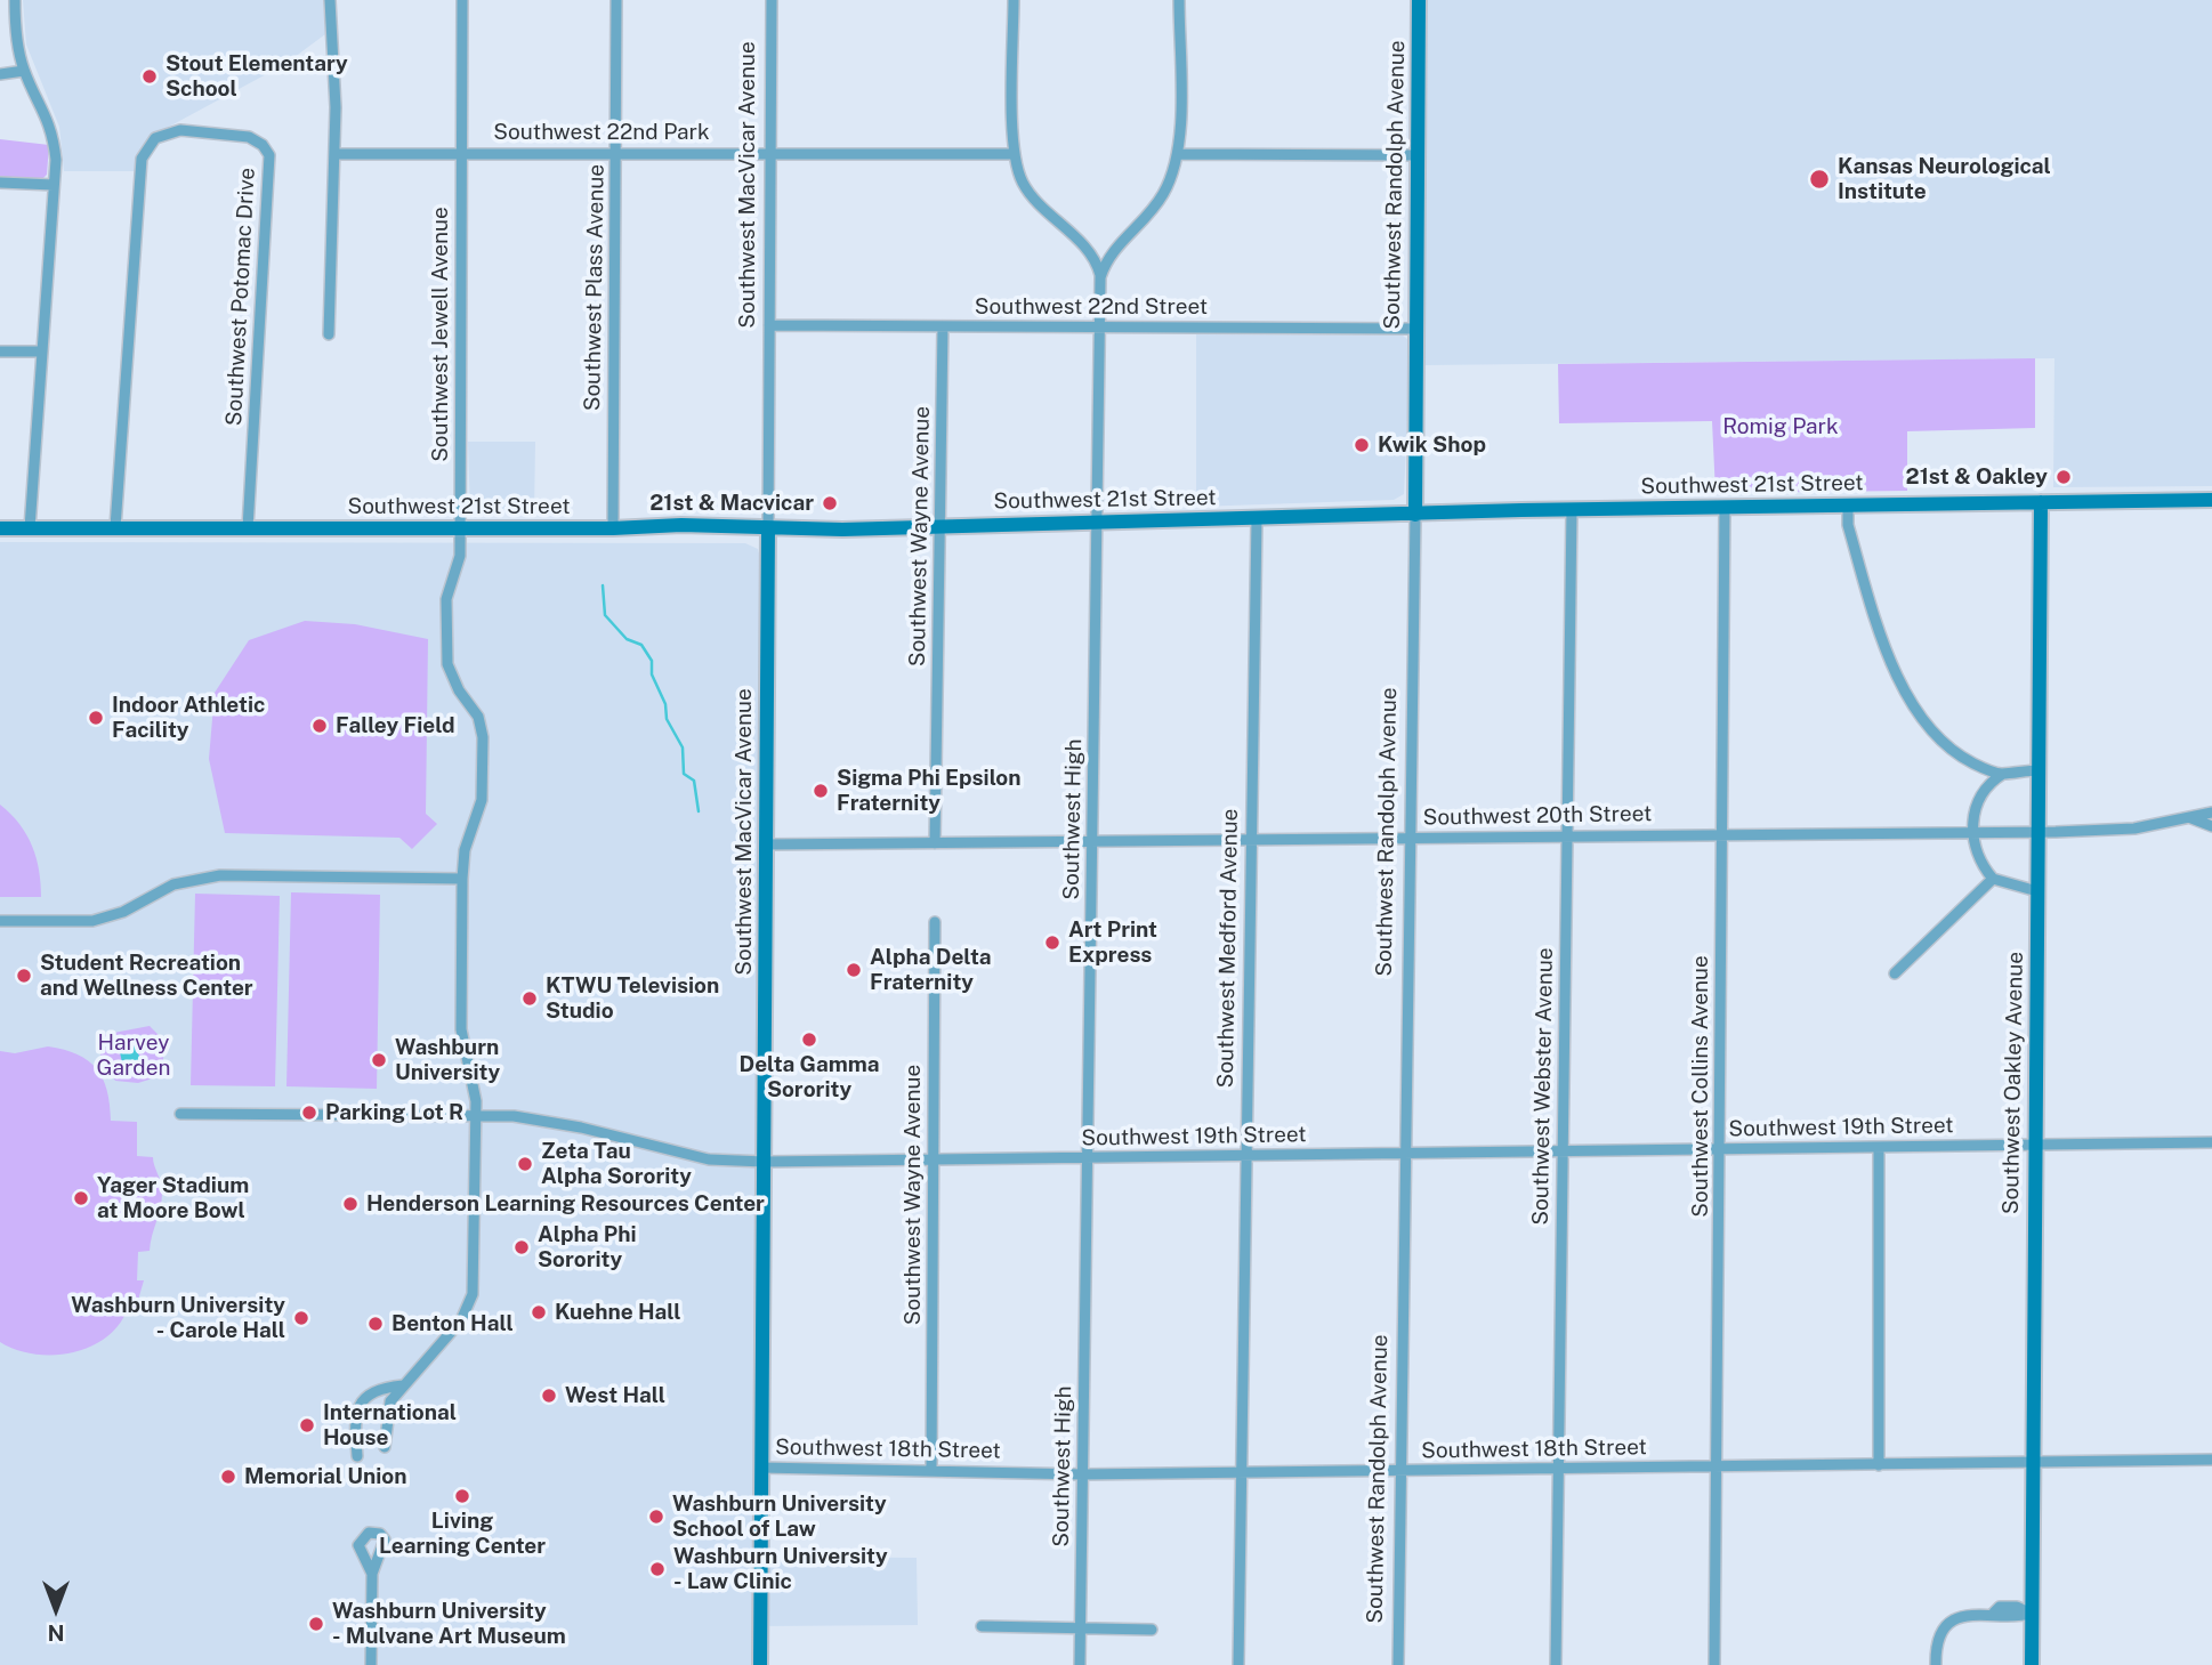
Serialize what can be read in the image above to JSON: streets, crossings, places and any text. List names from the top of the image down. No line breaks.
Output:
{"streets":{"street":["Southwest 22nd Park","Southwest MacVicar Avenue","Southwest Randolph Avenue","Southwest Plass Avenue","Southwest Potomac Drive","Southwest 22nd Street","Southwest Jewell Avenue","Southwest 21st Street","Southwest Wayne Avenue","Southwest 20th Street","Southwest High","Southwest Medford Avenue","Southwest Oakley Avenue","Southwest Webster Avenue","Southwest Collins Avenue","Southwest 19th Street","Southwest 18th Street"]},"crossings":[["Southwest 22nd Park","Southwest MacVicar Avenue"],["Southwest 22nd Park","Southwest Plass Avenue"],["Southwest 22nd Park","Southwest Jewell Avenue"],["Southwest MacVicar Avenue","Southwest 22nd Street"],["Southwest MacVicar Avenue","Southwest 21st Street"],["Southwest MacVicar Avenue","Southwest 20th Street"],["Southwest MacVicar Avenue","Southwest 19th Street"],["Southwest MacVicar Avenue","Southwest 18th Street"],["Southwest Randolph Avenue","Southwest 22nd Street"],["Southwest Randolph Avenue","Southwest 21st Street"],["Southwest Randolph Avenue","Southwest 20th Street"],["Southwest Randolph Avenue","Southwest 19th Street"],["Southwest Randolph Avenue","Southwest 18th Street"],["Southwest Plass Avenue","Southwest 21st Street"],["Southwest Potomac Drive","Southwest 21st Street"],["Southwest 22nd Street","Southwest Wayne Avenue"],["Southwest 22nd Street","Southwest High"],["Southwest Jewell Avenue","Southwest 21st Street"],["Southwest Jewell Avenue","Southwest 19th Street"],["Southwest 21st Street","Southwest Wayne Avenue"],["Southwest 21st Street","Southwest High"],["Southwest 21st Street","Southwest Medford Avenue"],["Southwest 21st Street","Southwest Oakley Avenue"],["Southwest 21st Street","Southwest Webster Avenue"],["Southwest 21st Street","Southwest Collins Avenue"],["Southwest Wayne Avenue","Southwest 20th Street"],["Southwest Wayne Avenue","Southwest 19th Street"],["Southwest Wayne Avenue","Southwest 18th Street"],["Southwest 20th Street","Southwest High"],["Southwest 20th Street","Southwest Medford Avenue"],["Southwest 20th Street","Southwest Oakley Avenue"],["Southwest 20th Street","Southwest Webster Avenue"],["Southwest 20th Street","Southwest Collins Avenue"],["Southwest High","Southwest 19th Street"],["Southwest High","Southwest 18th Street"],["Southwest Medford Avenue","Southwest 19th Street"],["Southwest Medford Avenue","Southwest 18th Street"],["Southwest Oakley Avenue","Southwest 19th Street"],["Southwest Oakley Avenue","Southwest 18th Street"],["Southwest Webster Avenue","Southwest 19th Street"],["Southwest Webster Avenue","Southwest 18th Street"],["Southwest Collins Avenue","Southwest 19th Street"],["Southwest Collins Avenue","Southwest 18th Street"]],"parks":["Romig Park","Harvey Garden"],"places":["Stout Elementary School","Kansas Neurological Institute","Kwik Shop","21st & Oakley","21st & Macvicar","Indoor Athletic Facility","Falley Field","Sigma Phi Epsilon Fraternity","Art Print Express","Alpha Delta Fraternity","Student Recreation and Wellness Center","KTWU Television Studio","Delta Gamma Sorority","Washburn University","Parking Lot R","Zeta Tau Alpha Sorority","Yager Stadium at Moore Bowl","Henderson Learning Resources Center","Alpha Phi Sorority","Kuehne Hall","Washburn University - Carole Hall","Benton Hall","West Hall","International House","Memorial Union","Living Learning Center","Washburn University School of Law","Washburn University - Law Clinic","Washburn University - Mulvane Art Museum"],"north":"bottom"}
